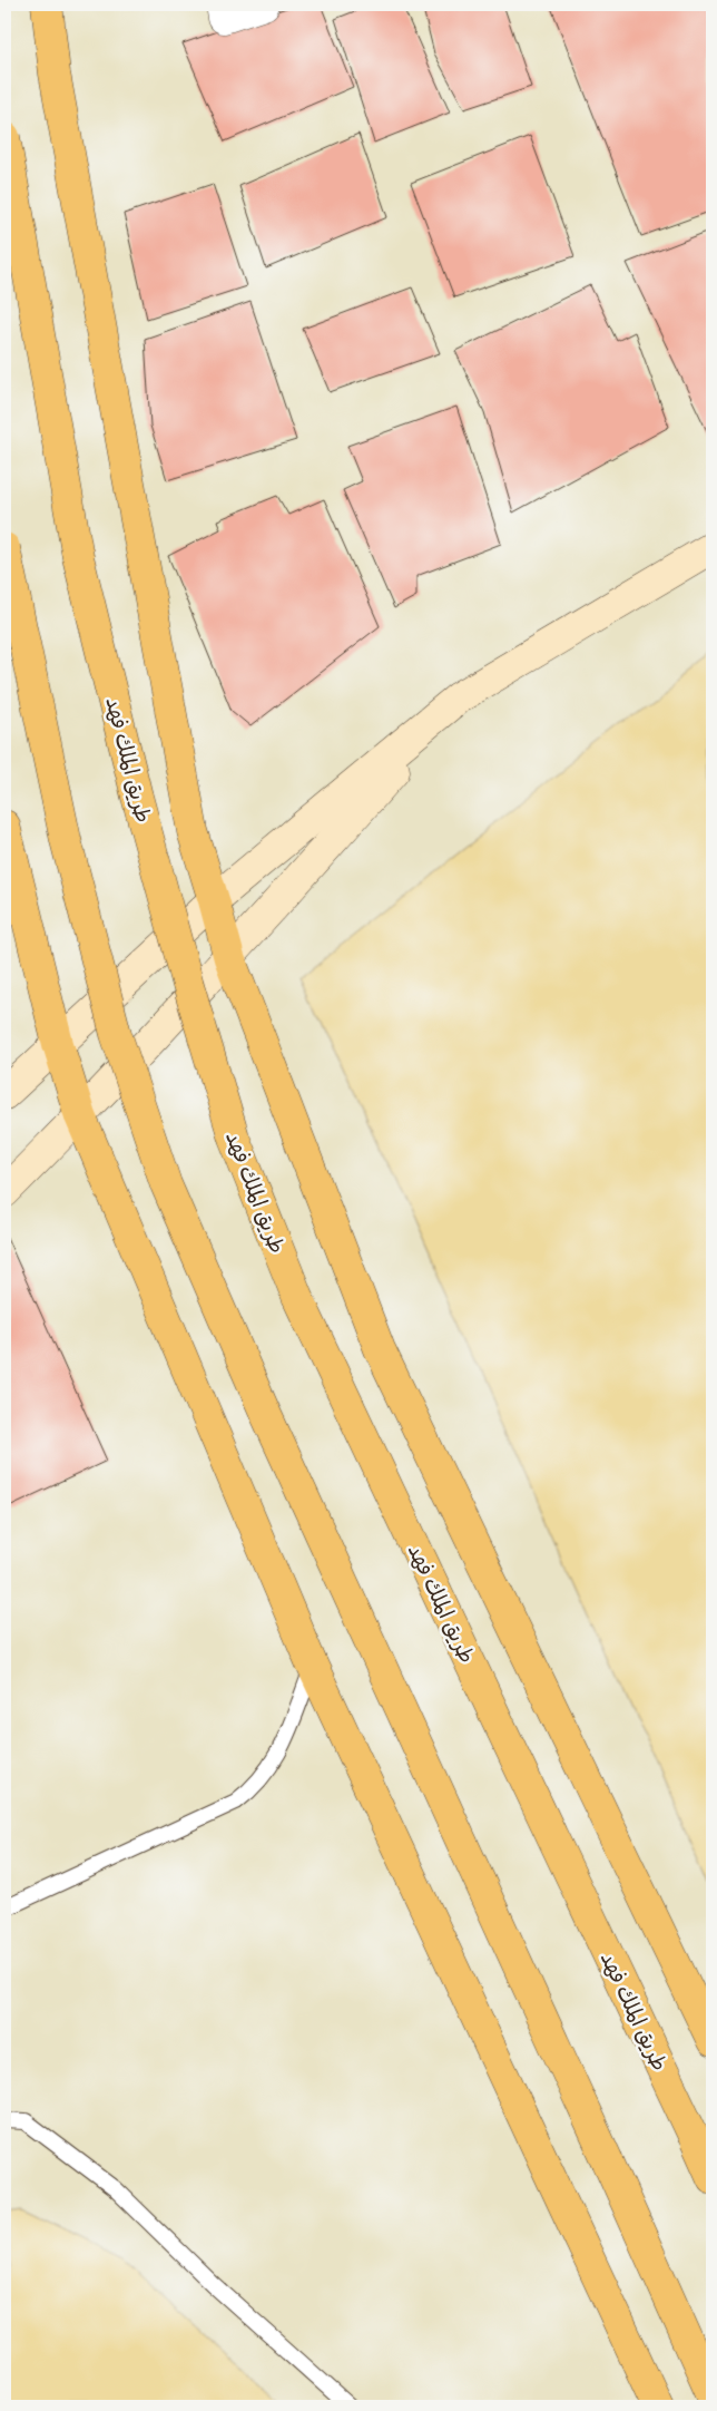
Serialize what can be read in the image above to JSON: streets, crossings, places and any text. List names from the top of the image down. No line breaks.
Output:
{"streets":{"main road":["طريق الملك فهد"]}}
